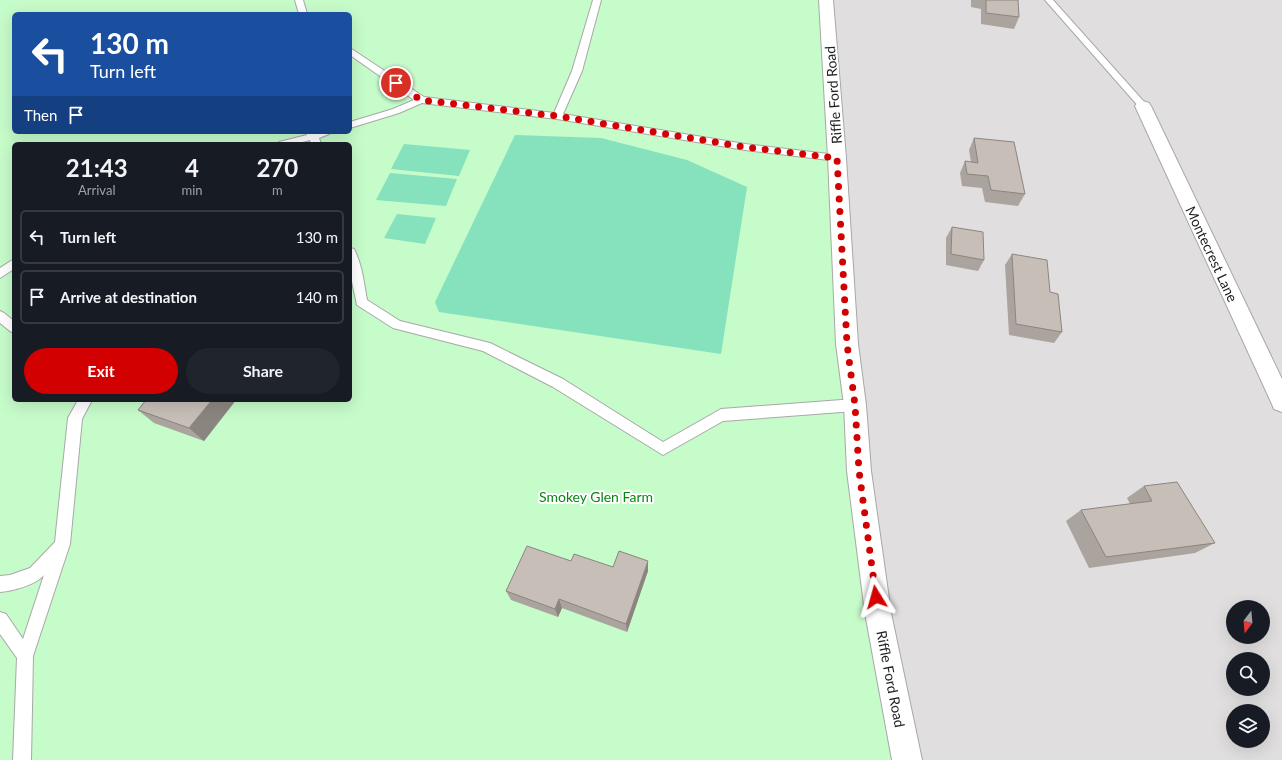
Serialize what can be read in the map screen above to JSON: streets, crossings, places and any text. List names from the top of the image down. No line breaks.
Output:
{"streets":{"street":["Riffle Ford Road","Montecrest Lane"]},"parks":["Smokey Glen Farm"],"north":"bottom","page":{"turn":["130 m","Turn left"],"then":"Then","eta":["21:43","Arrival","4","min","270","m"],"list":[{"name":"Turn left","value":"130 m"},{"name":"Arrive at destination","value":"140 m"}],"buttons":["Exit","Share"]}}
